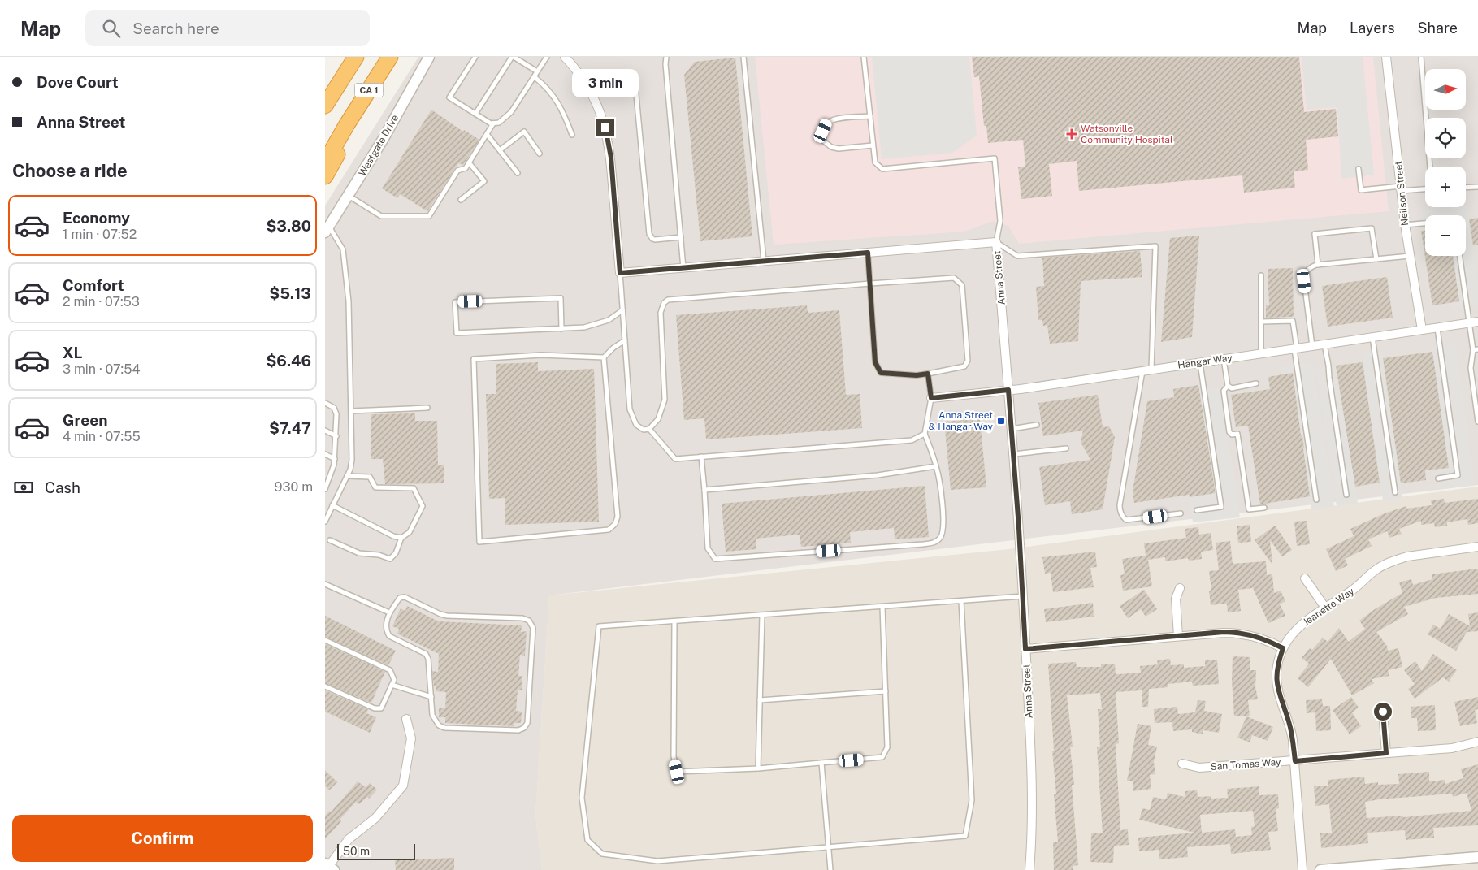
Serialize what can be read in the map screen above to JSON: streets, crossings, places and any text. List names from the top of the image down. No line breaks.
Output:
{"streets":{"highway":["CA 1"],"street":["Westgate Drive","Neilson Street","Anna Street","Hangar Way","Jeanette Way","San Tomas Way"]},"crossings":[["Neilson Street","Hangar Way"],["Anna Street","Hangar Way"],["Jeanette Way","San Tomas Way"]],"places":{"health":["Watsonville Community Hospital"],"transit":["Anna Street & Hangar Way"]},"scale_bar":"50 m","north":"right","page":{"header":"Map","search":"Search here","nav":["Map","Layers","Share"],"banner":["Dove Court","Anna Street"],"map_buttons":["+","−"],"bubble":"3 min","heading":"Choose a ride","list":[{"name":"Economy","note":"1 min · 07:52","value":"$3.80"},{"name":"Comfort","note":"2 min · 07:53","value":"$5.13"},{"name":"XL","note":"3 min · 07:54","value":"$6.46"},{"name":"Green","note":"4 min · 07:55","value":"$7.47"}],"pay":["Cash","930 m"],"buttons":"Confirm","scale":"50 m"}}
